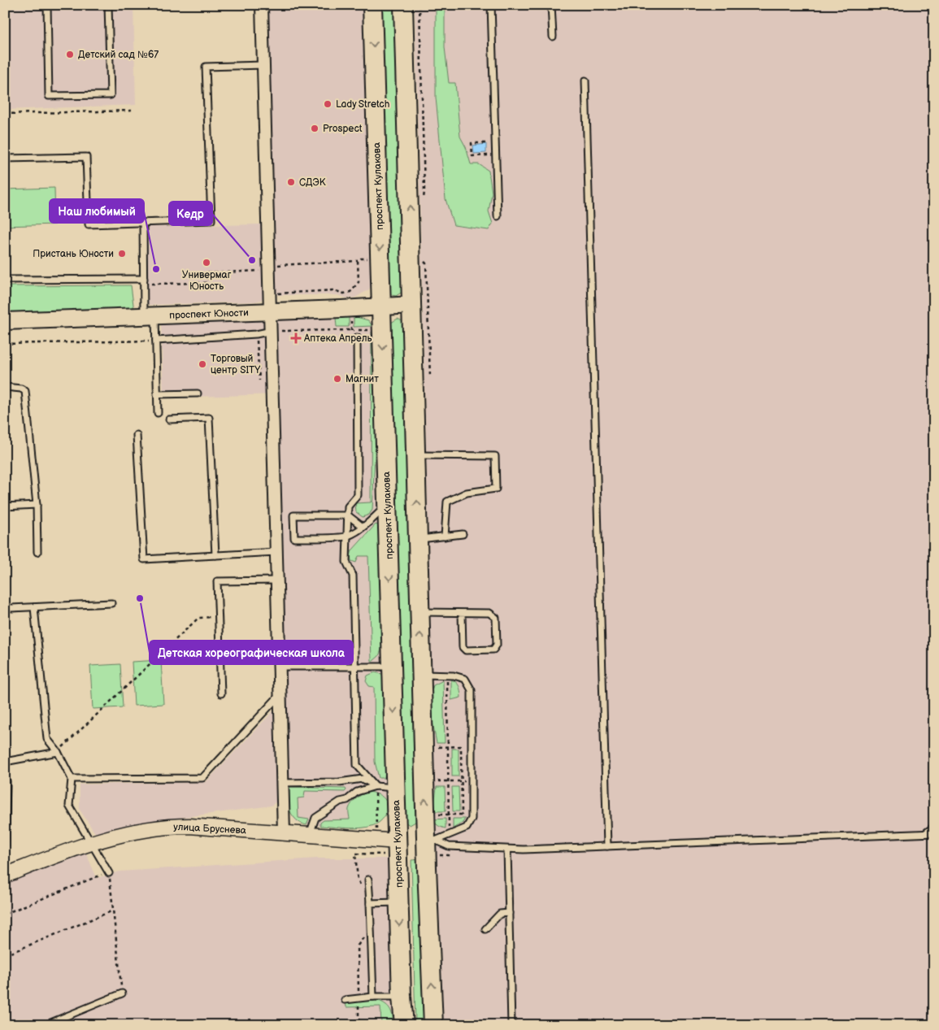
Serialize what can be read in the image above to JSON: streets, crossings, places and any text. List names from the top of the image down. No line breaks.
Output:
{"streets":{"main road":["проспект Кулакова","проспект Юности"],"street":["улица Бруснева"]},"crossings":[["проспект Кулакова","проспект Юности"],["проспект Кулакова","улица Бруснева"]],"places":{"other":["Детский сад №67","Lady Stretch","Prospect","СДЭК","Пристань Юности","Кедр","Универмаг Юность","Наш любимый","Торговый центр SITY","Магнит","Детская хореографическая школа"],"health":["Аптека Апрель"]}}
